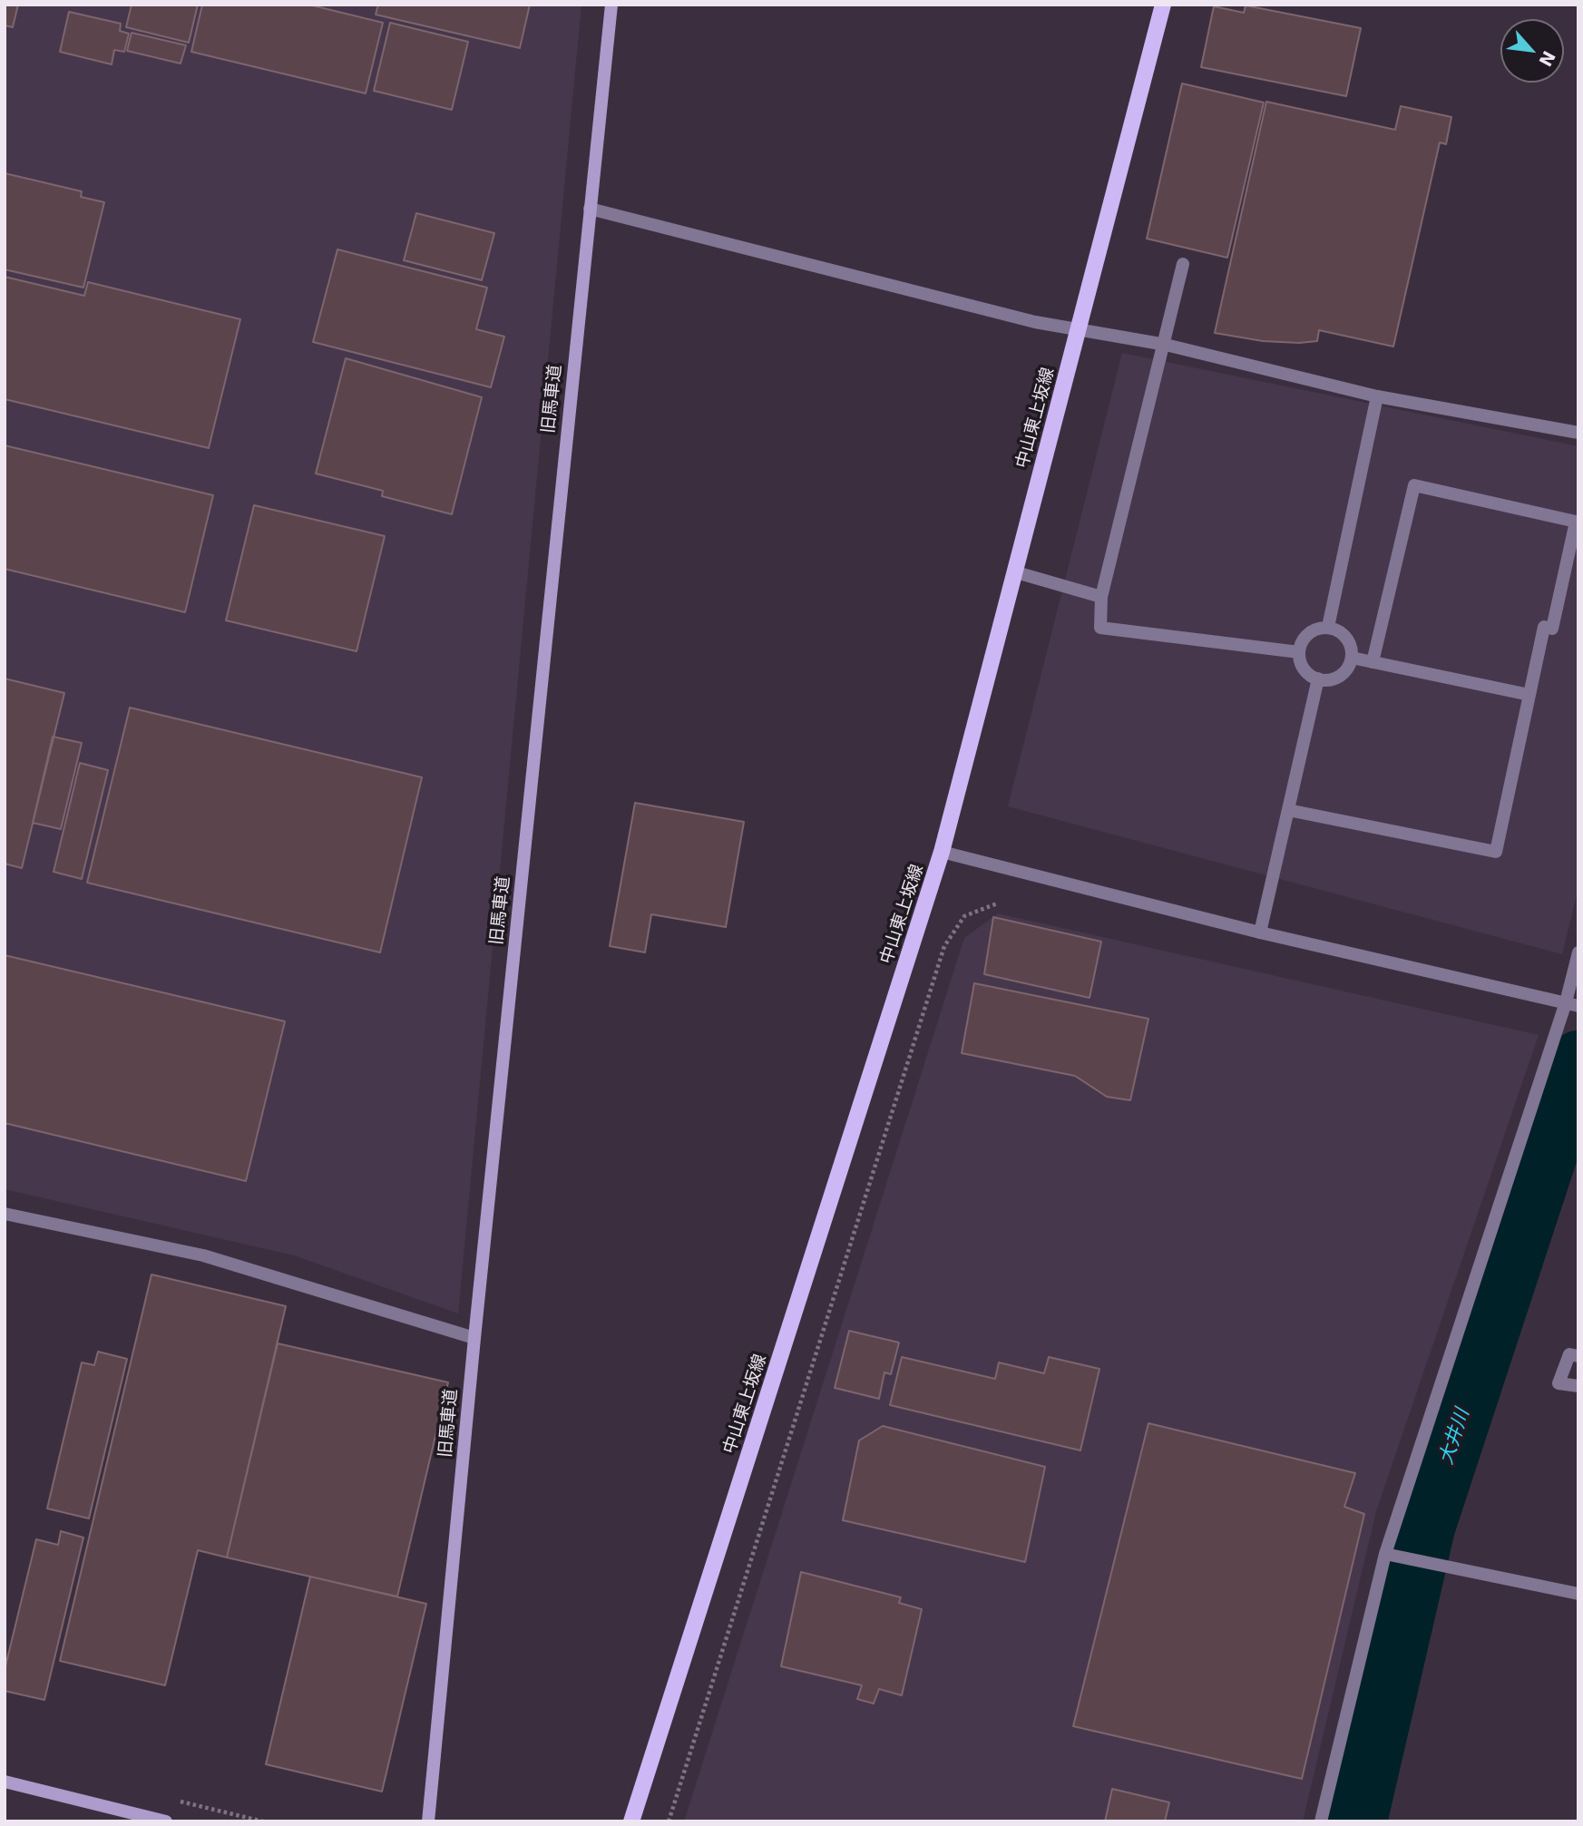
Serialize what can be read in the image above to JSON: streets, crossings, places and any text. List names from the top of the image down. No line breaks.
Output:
{"streets":{"main road":["中山東上坂線"],"street":["旧馬車道"]},"water":["大井川"],"north":"bottom right"}
